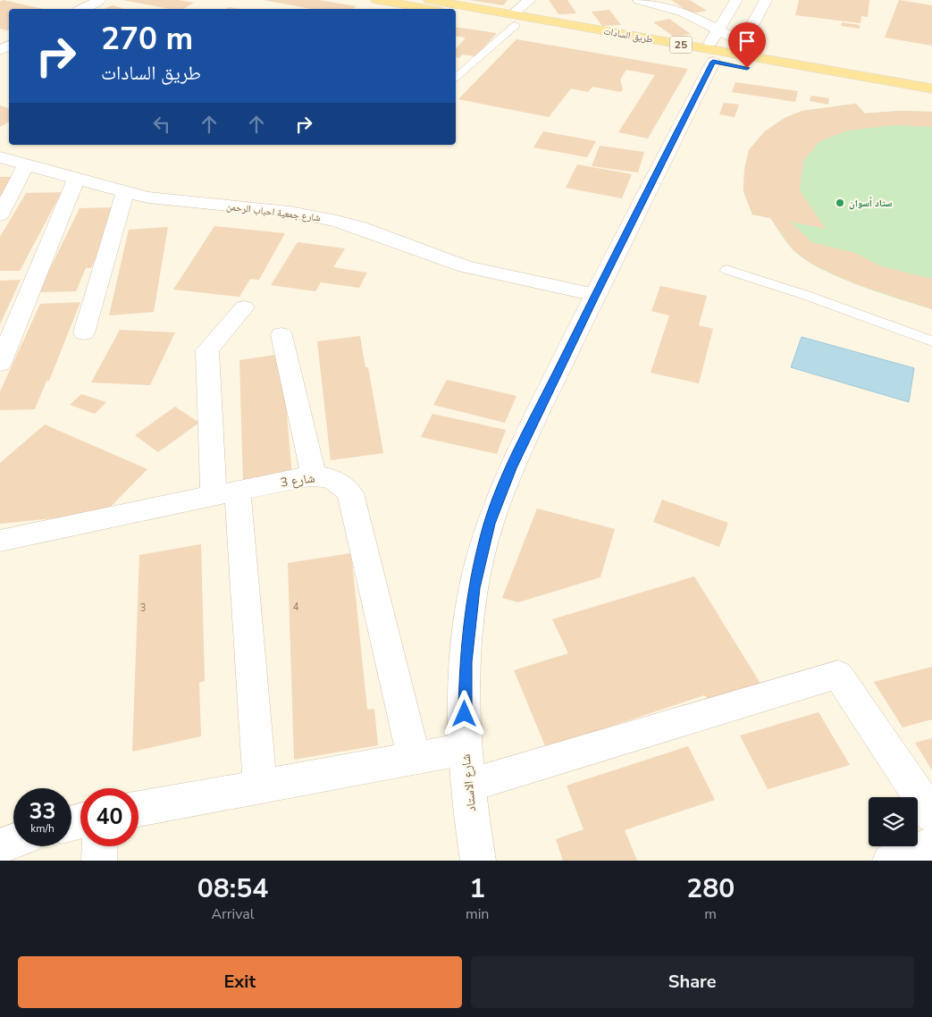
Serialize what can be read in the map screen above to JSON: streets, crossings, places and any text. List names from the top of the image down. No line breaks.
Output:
{"streets":{"main road":["طريق السادات","25"],"street":["شارع جمعية احباب الرحمن","شارع 3","شارع الاستاد"]},"crossings":[["طريق السادات","شارع الاستاد"],["شارع جمعية احباب الرحمن","شارع الاستاد"]],"places":["ستاد أسوان"],"house_numbers":["4","3"],"page":{"turn":["270 m","طريق السادات"],"speed":"33 km/h","limit":"40","eta":["08:54","Arrival","1","min","280","m"],"buttons":["Exit","Share"]}}
